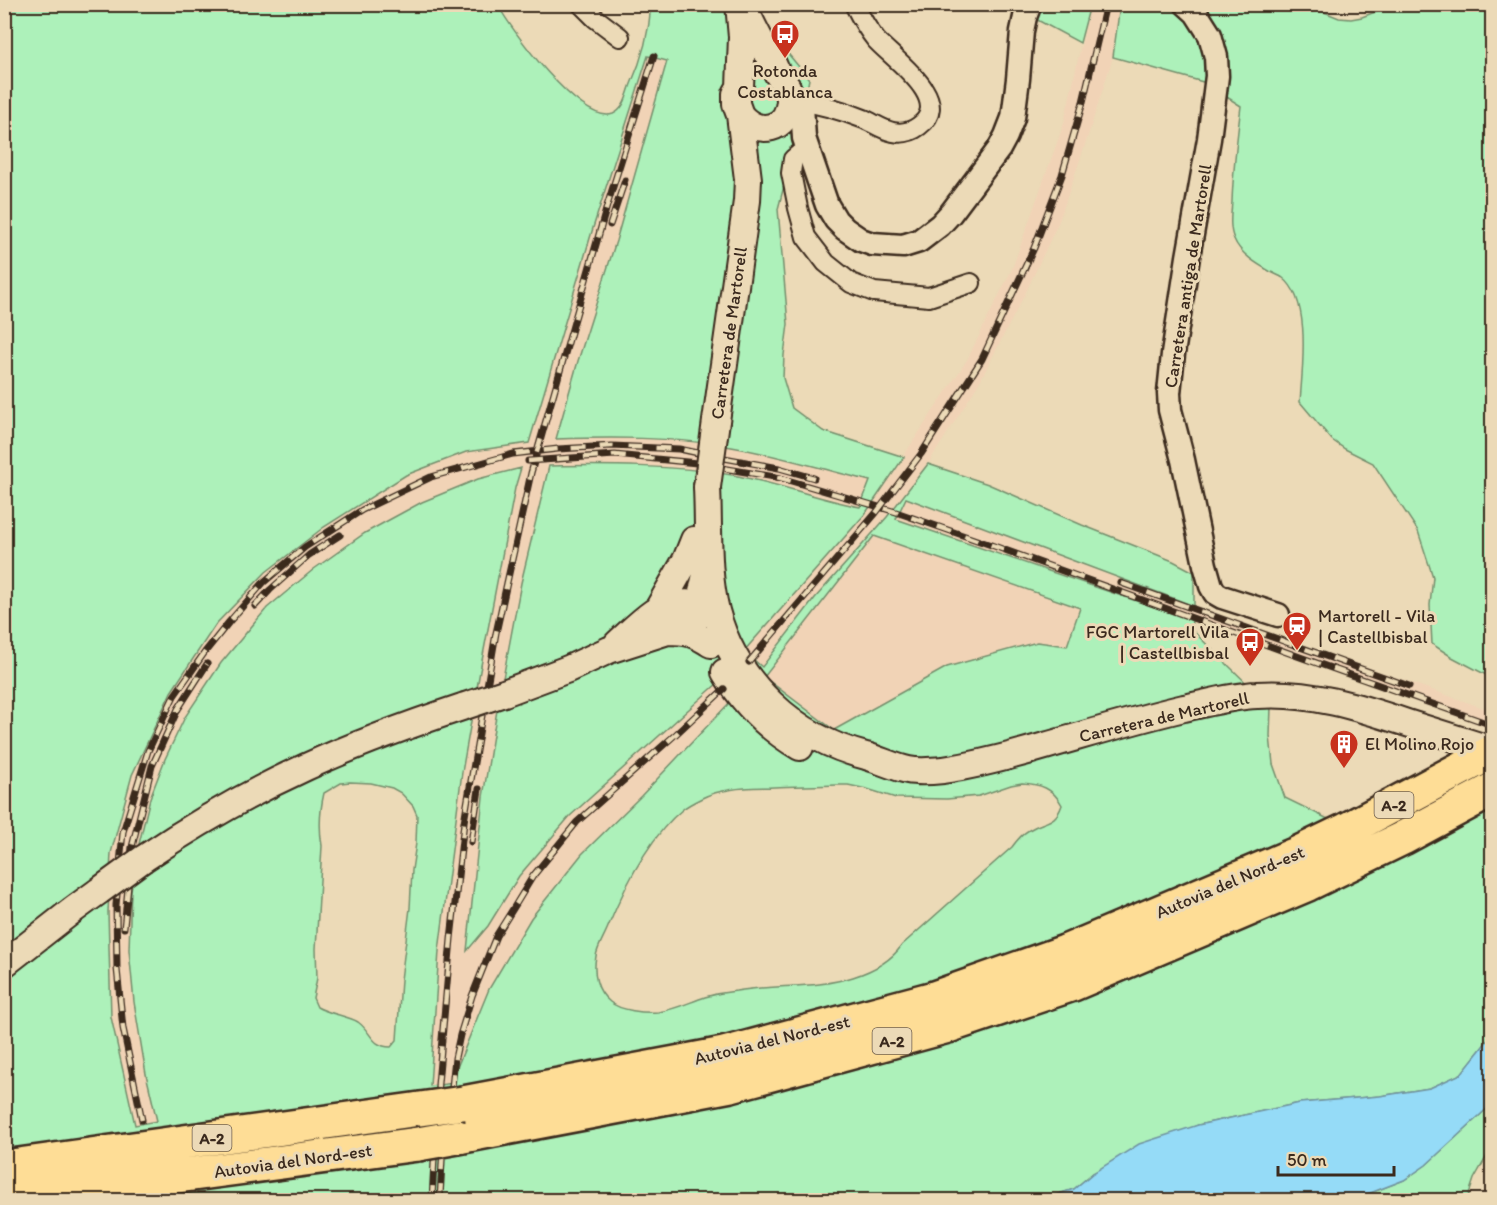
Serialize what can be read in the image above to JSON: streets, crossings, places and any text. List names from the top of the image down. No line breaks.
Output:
{"streets":{"highway":["A-2","Autovia del Nord-est"],"main road":["Carretera de Martorell"],"street":["Carretera antiga de Martorell"]},"crossings":[["Carretera de Martorell","Autovia del Nord-est"]],"places":{"bus stop":["Rotonda Costablanca","FGC Martorell Vila | Castellbisbal"],"station":["Martorell - Vila | Castellbisbal"],"building":["El Molino Rojo"]},"scale_bar":"50 m"}
